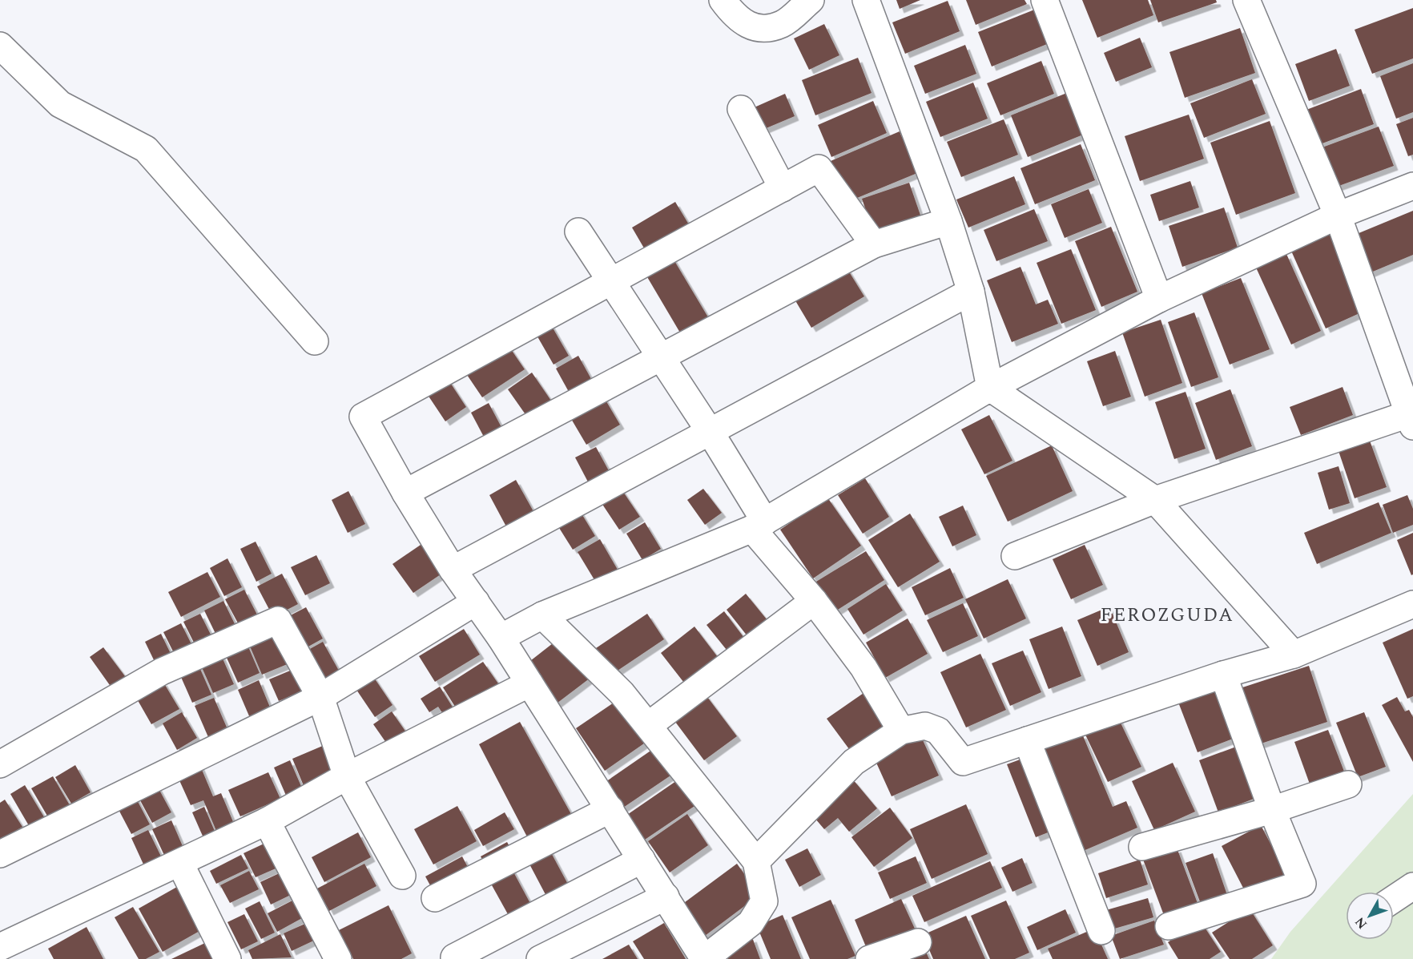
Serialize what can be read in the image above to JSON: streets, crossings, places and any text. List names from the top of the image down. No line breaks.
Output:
{"districts":["FEROZGUDA"],"north":"bottom left"}
